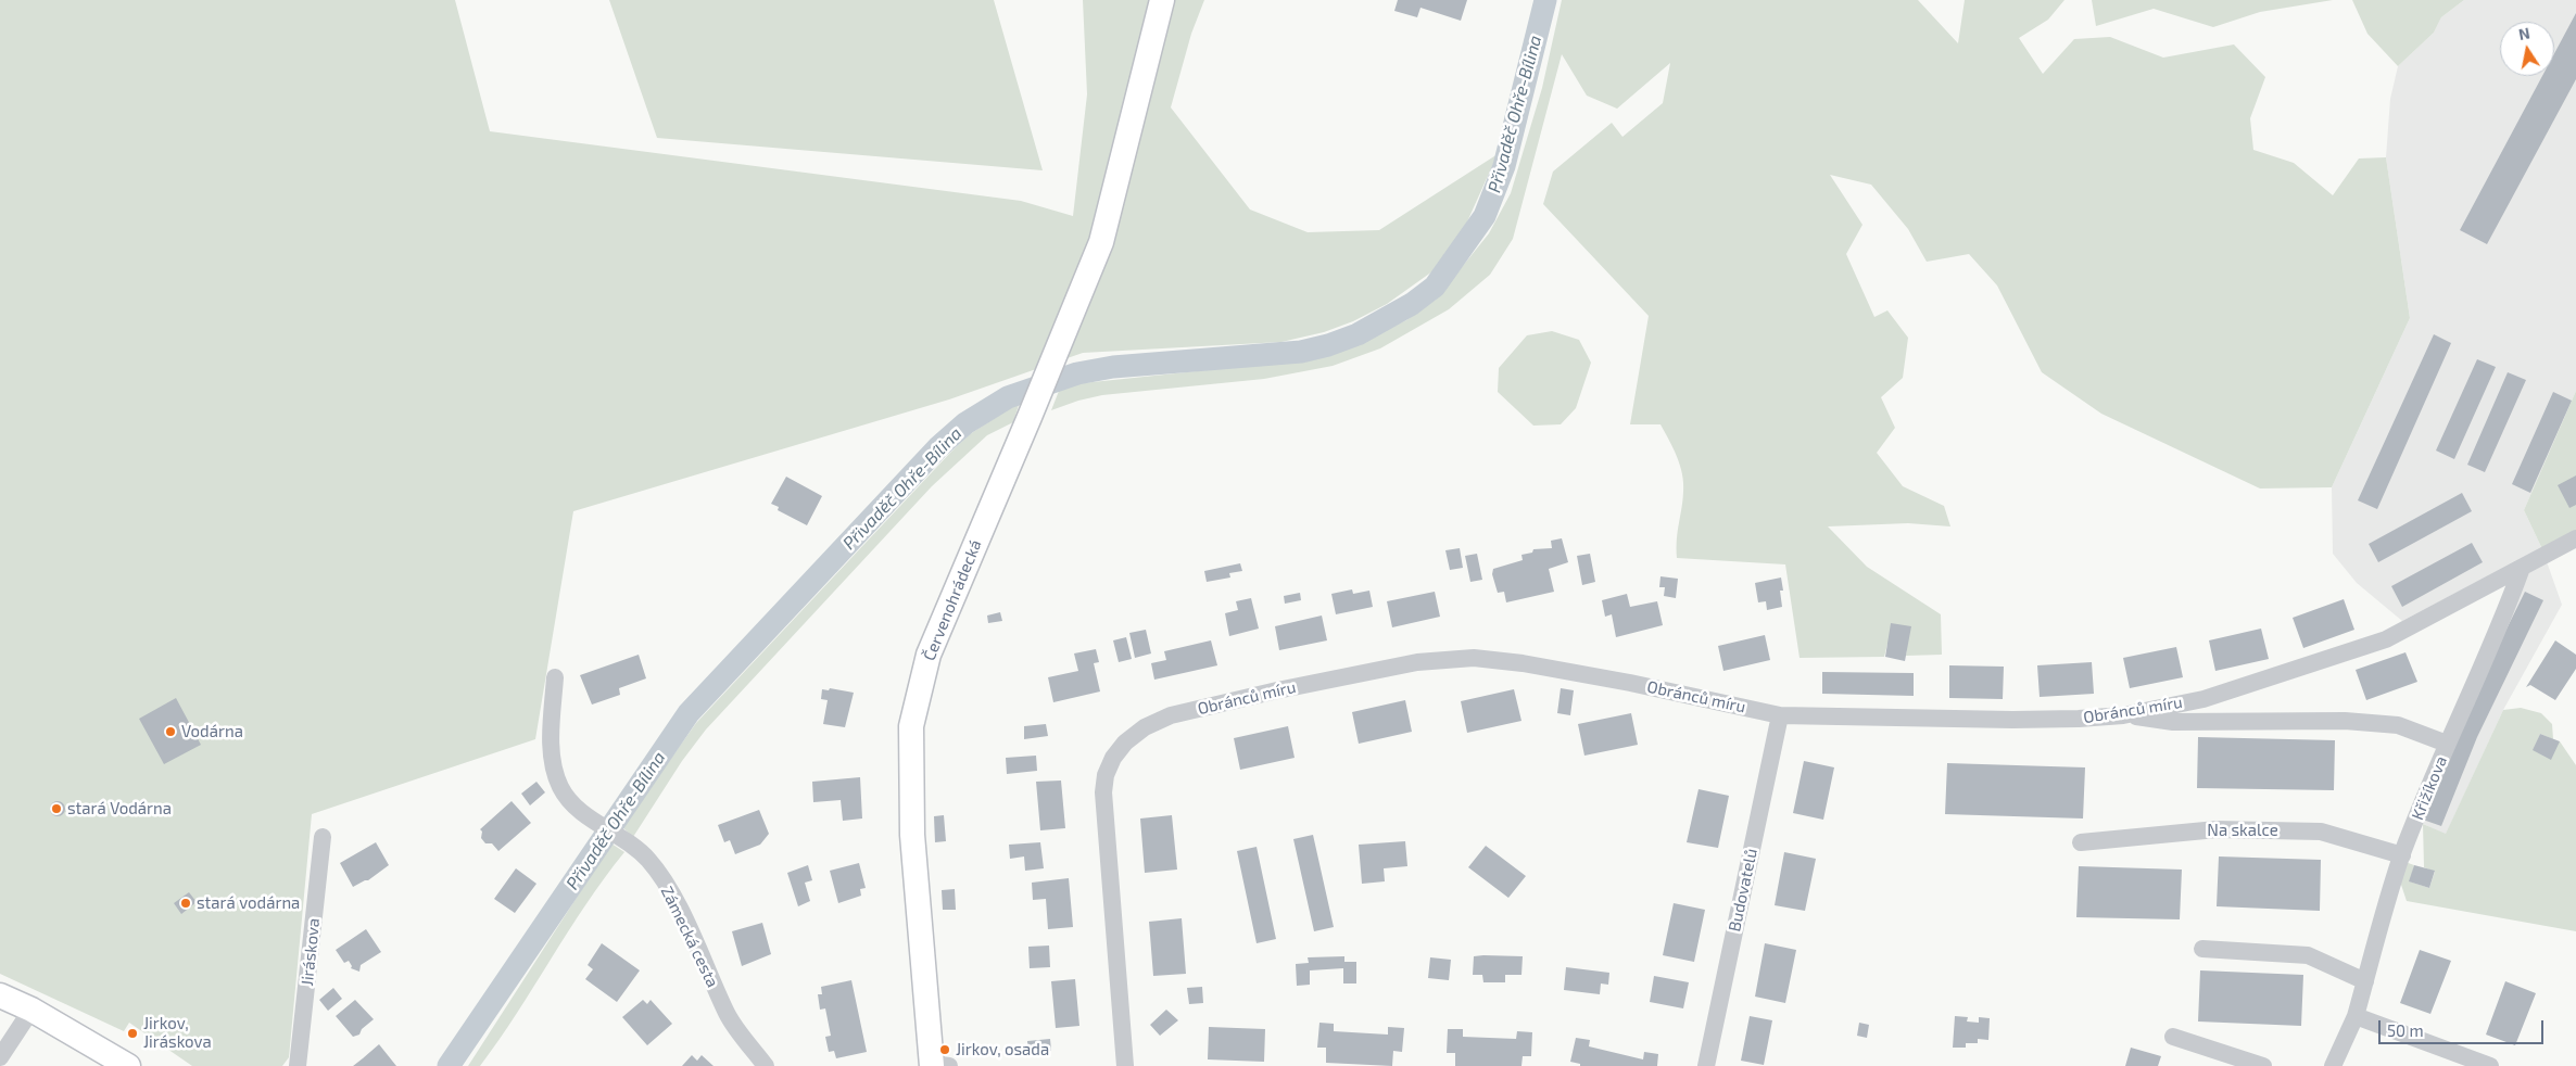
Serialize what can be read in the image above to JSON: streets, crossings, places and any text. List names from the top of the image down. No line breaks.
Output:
{"streets":{"street":["Červenohrádecká","Obránců míru","Křižíkova","Na skalce","Budovatelů","Zámecká cesta","Jiráskova"]},"crossings":[["Obránců míru","Křižíkova"],["Obránců míru","Budovatelů"],["Křižíkova","Na skalce"]],"water":["Přivaděč Ohře-Bílina"],"places":["Vodárna","stará Vodárna","stará vodárna","Jirkov, Jiráskova","Jirkov, osada"],"scale_bar":"50 m","north":"top"}
